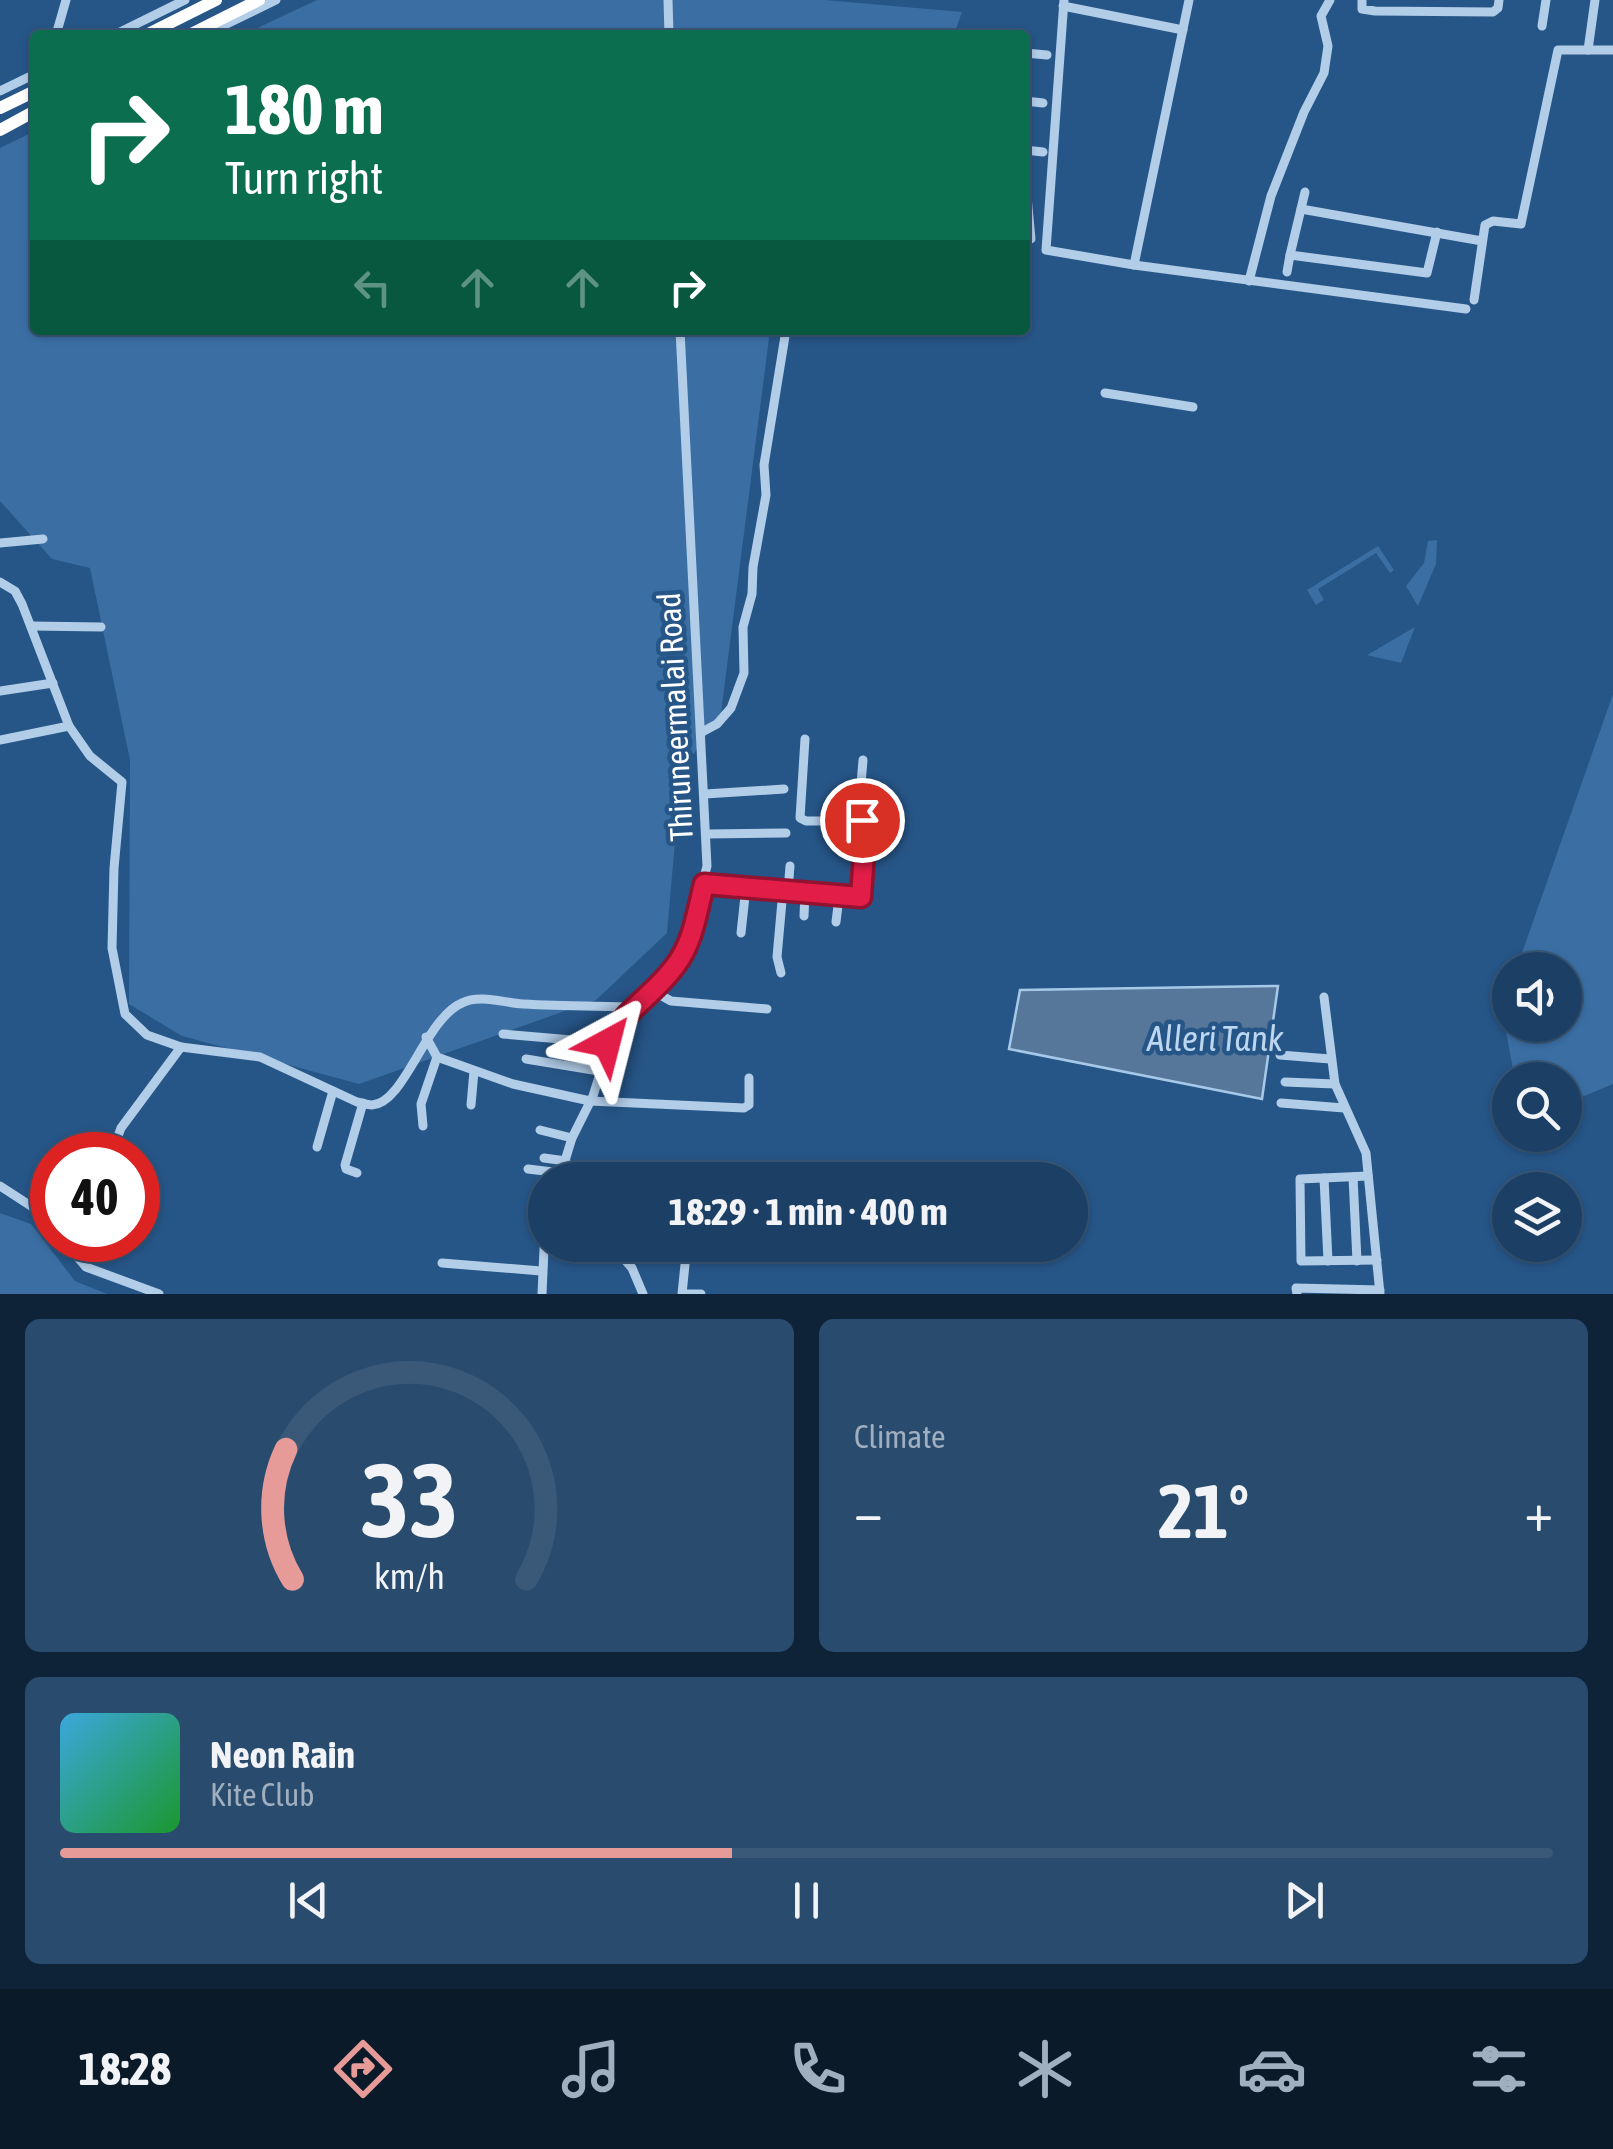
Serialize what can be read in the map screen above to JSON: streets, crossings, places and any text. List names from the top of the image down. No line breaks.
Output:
{"streets":{"street":["Thiruneermalai Road"]},"water":["Alleri Tank"],"page":{"turn":["180 m","Turn right"],"limit":"40","trip":"18:29 · 1 min · 400 m","tile":"Climate","heat":["−","21°","+"],"song":["Neon Rain","Kite Club"],"tabs":"18:28","gauge":["33","km/h"]}}
